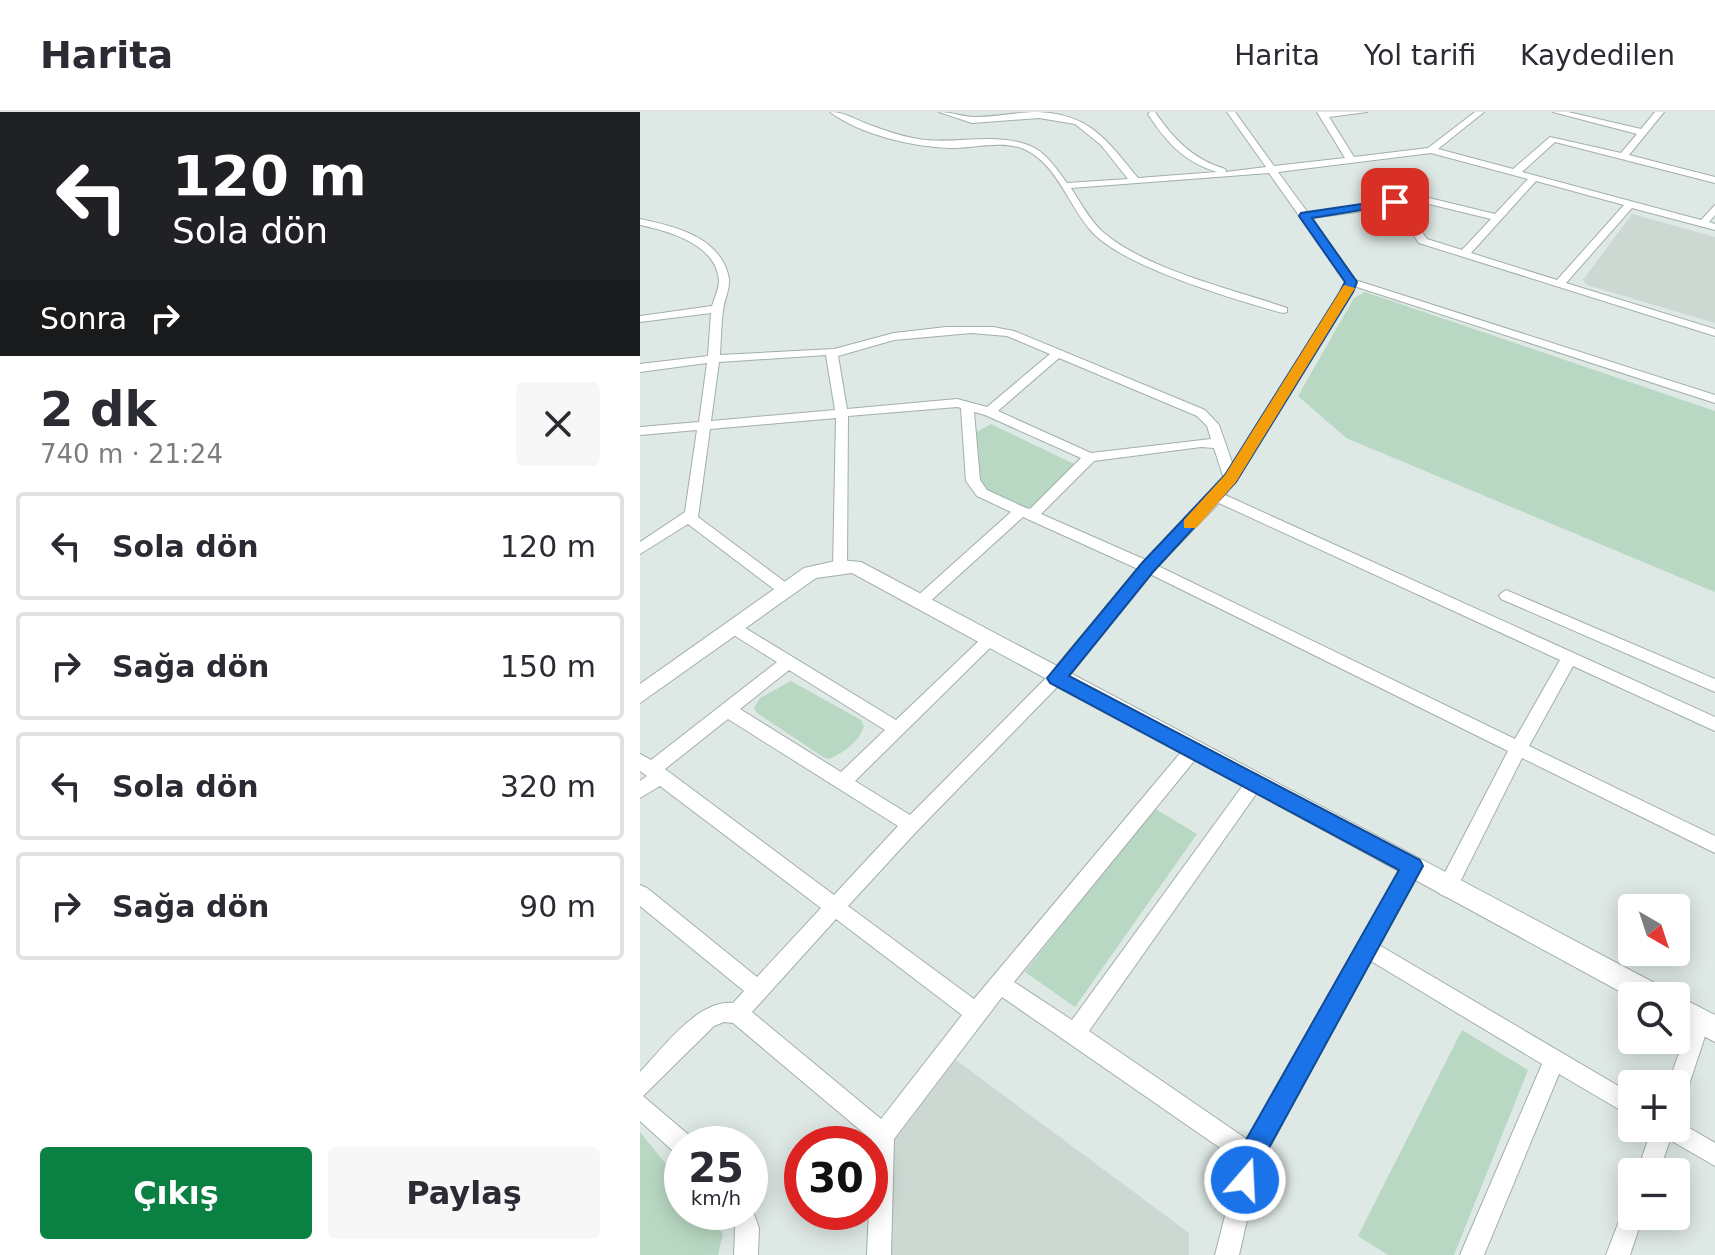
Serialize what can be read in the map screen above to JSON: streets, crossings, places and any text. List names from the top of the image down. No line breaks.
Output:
{"north":"bottom right","page":{"header":"Harita","nav":["Harita","Yol tarifi","Kaydedilen"],"turn":["120 m","Sola dön"],"then":"Sonra","heading":["2 dk","740 m · 21:24"],"list":[{"name":"Sola dön","value":"120 m"},{"name":"Sağa dön","value":"150 m"},{"name":"Sola dön","value":"320 m"},{"name":"Sağa dön","value":"90 m"}],"map_buttons":["+","−"],"speed":"25 km/h","limit":"30","buttons":["Çıkış","Paylaş"]}}
